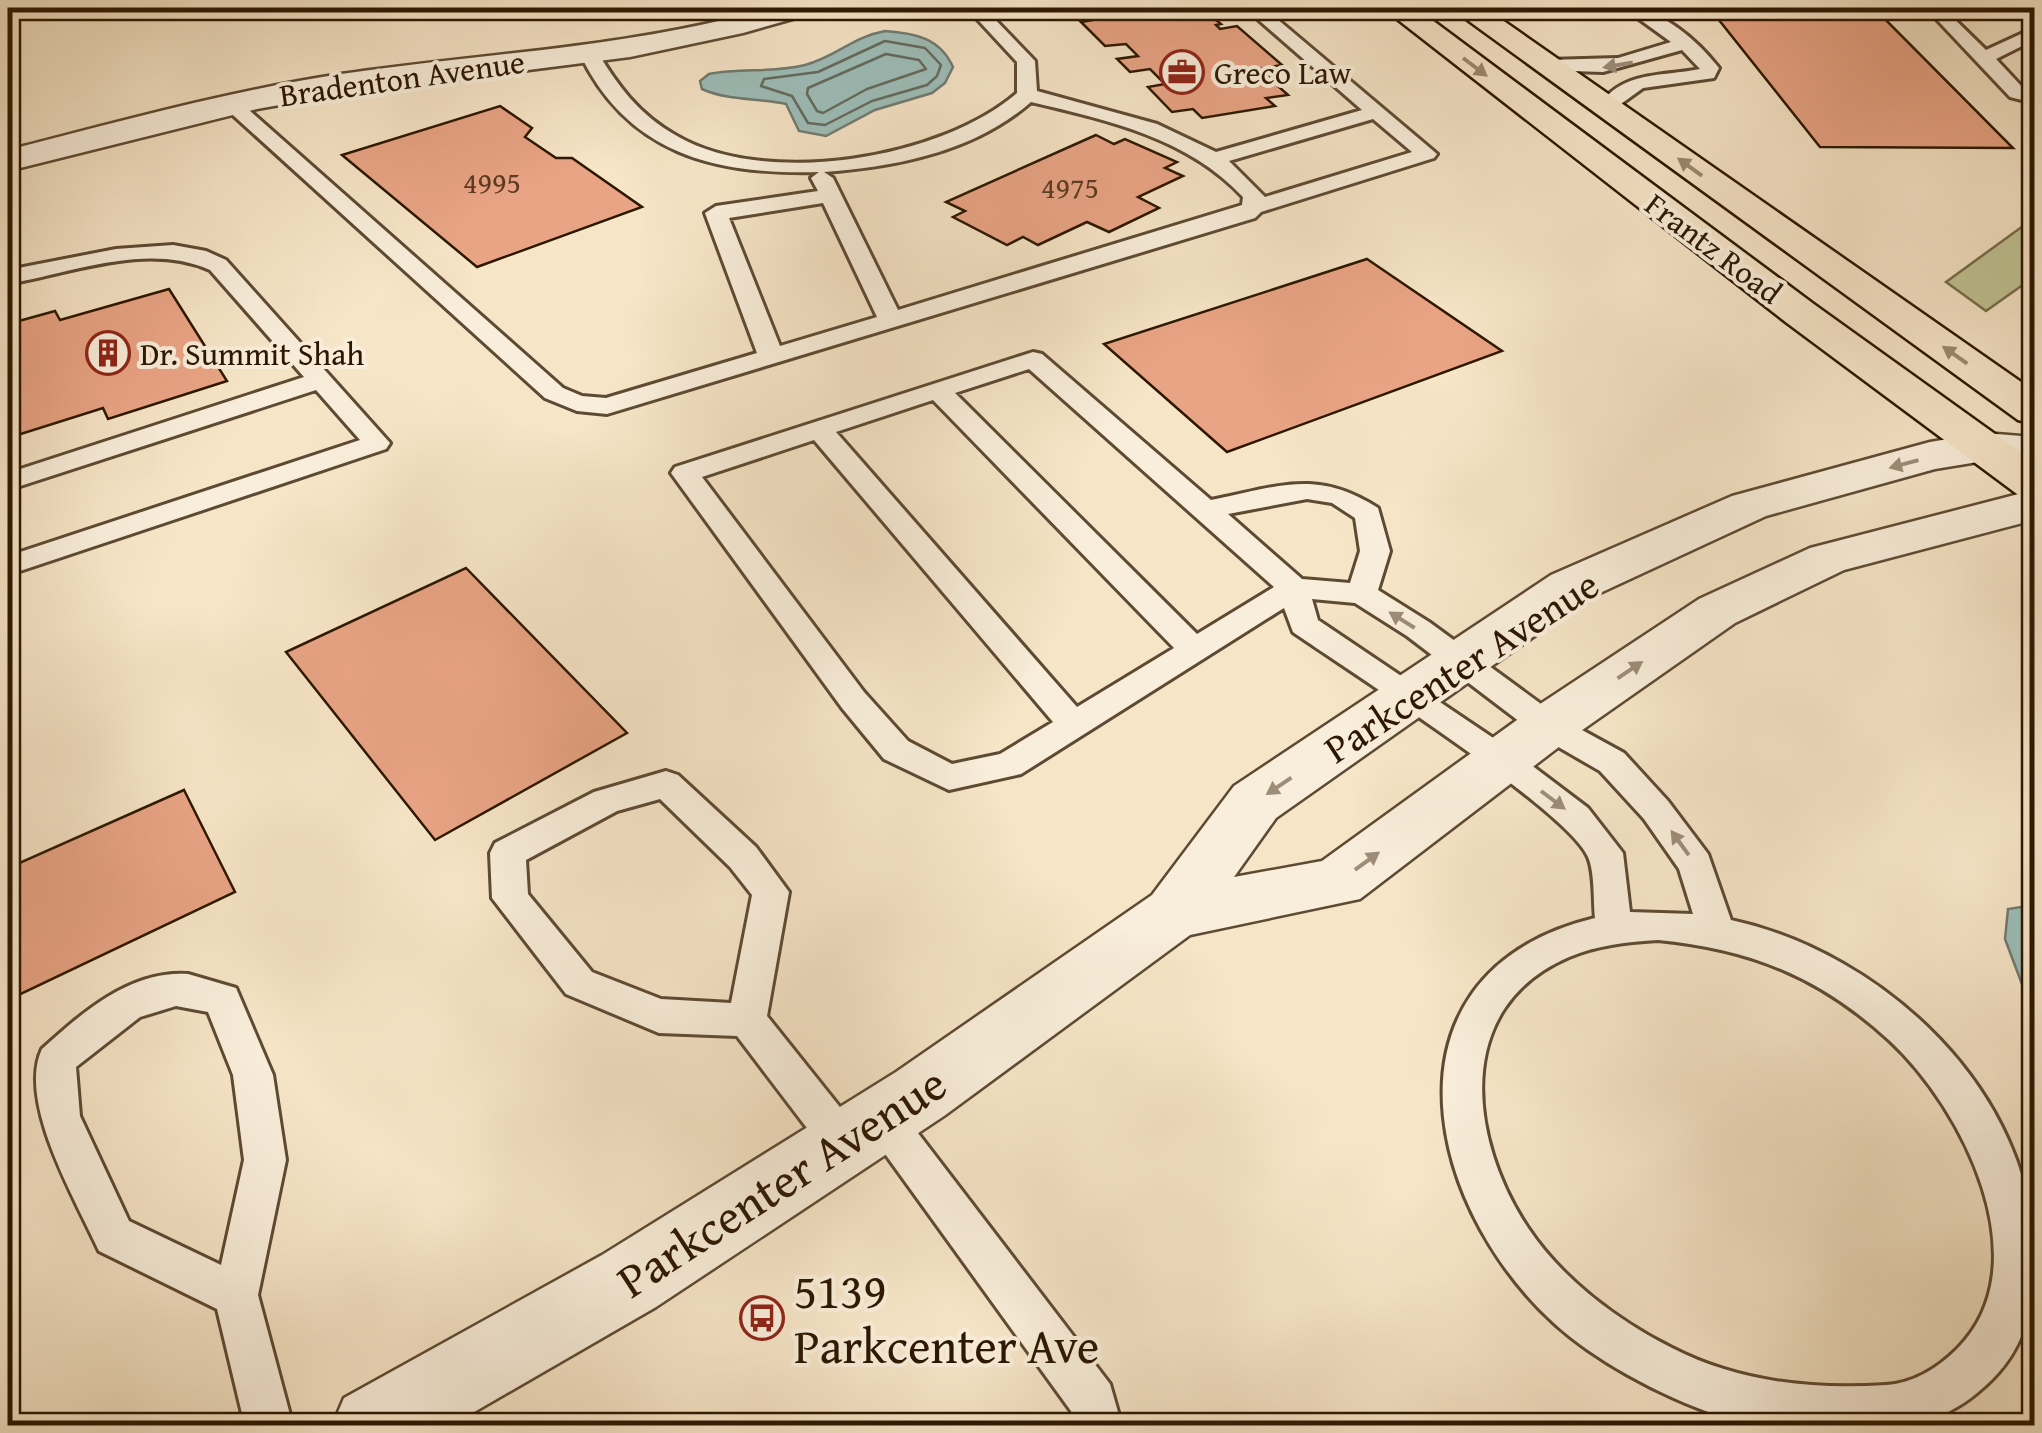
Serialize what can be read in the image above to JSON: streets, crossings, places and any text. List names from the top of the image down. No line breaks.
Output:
{"streets":{"main road":["Frantz Road"],"street":["Bradenton Avenue","Parkcenter Avenue"]},"crossings":[["Frantz Road","Parkcenter Avenue"]],"places":{"office":["Greco Law"],"building":["Dr. Summit Shah"],"bus stop":["5139 Parkcenter Ave"]},"house_numbers":["4995","4975"]}
